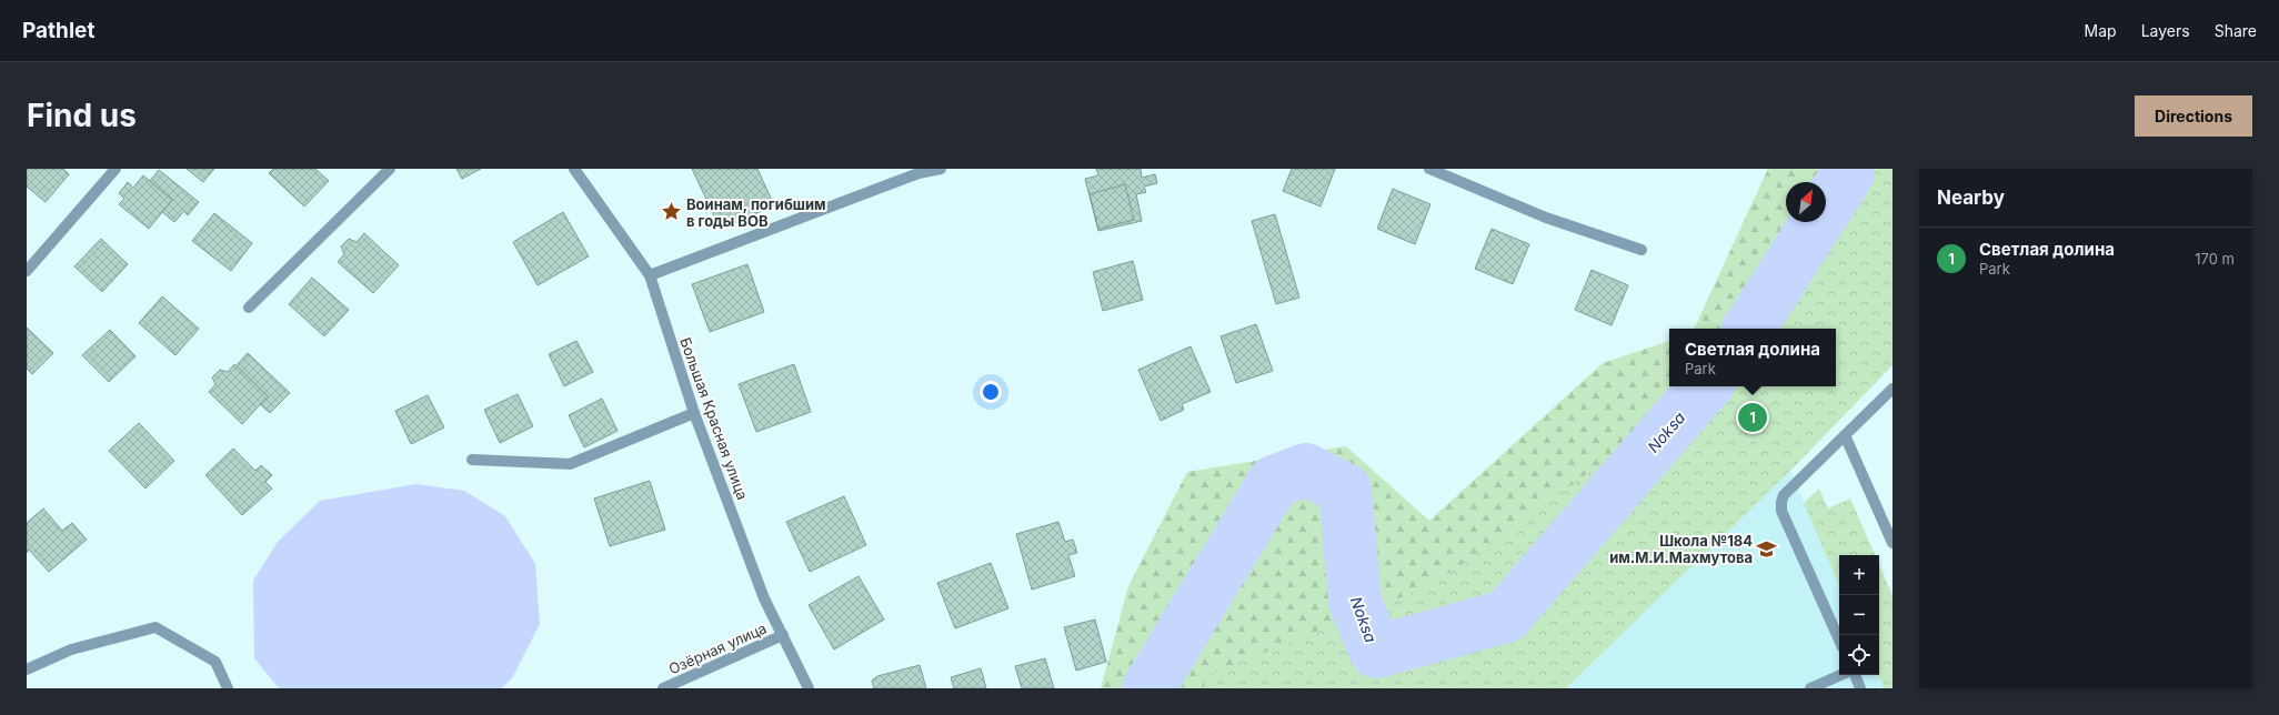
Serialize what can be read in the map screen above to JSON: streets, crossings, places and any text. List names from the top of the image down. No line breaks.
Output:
{"streets":{"street":["Большая Красная улица","Озёрная улица"]},"crossings":[["Большая Красная улица","Озёрная улица"]],"water":["Noksa"],"places":{"place":["Воинам, погибшим в годы ВОВ"],"school or university":["Школа №184 им.М.И.Махмутова"]},"north":"top right","page":{"header":"Pathlet","nav":["Map","Layers","Share"],"buttons":"Directions","title":"Find us","heading":"Nearby","list":[{"mark":"1","name":"Светлая долина","note":"Park","value":"170 m"}],"popup":["Светлая долина","Park"],"pins":"1","map_buttons":["+","−"]}}
